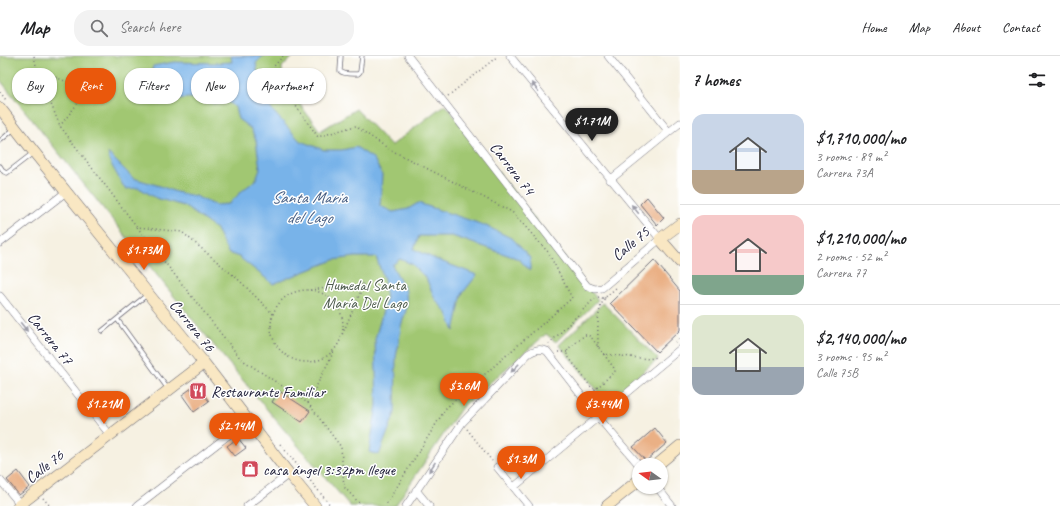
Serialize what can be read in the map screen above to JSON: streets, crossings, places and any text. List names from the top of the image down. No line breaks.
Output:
{"streets":{"main road":["Calle 75","Carrera 76","Calle 76"],"street":["Carrera 74","Carrera 77"]},"crossings":[["Carrera 74","Calle 75"],["Carrera 76","Calle 76"],["Carrera 77","Calle 76"]],"one_way":["Carrera 77"],"water":["Santa Maria del Lago"],"parks":["Humedal Santa María Del Lago"],"places":{"restaurant":["Restaurante Familiar"],"shop":["casa ángel 3:32pm llegue"]},"north":"left","page":{"header":"Map","search":"Search here","nav":["Home","Map","About","Contact"],"heading":"7 homes","chip":["Buy","Rent","Filters","New","Apartment"],"list":[{"name":"$1,710,000/mo","note":"3 rooms · 89 m² · Carrera 73A"},{"name":"$1,210,000/mo","note":"2 rooms · 52 m² · Carrera 77"},{"name":"$2,140,000/mo","note":"3 rooms · 95 m² · Calle 75B"}],"price":["$1.71M","$1.73M","$3.6M","$1.21M","$3.44M","$2.14M","$1.3M"]}}
